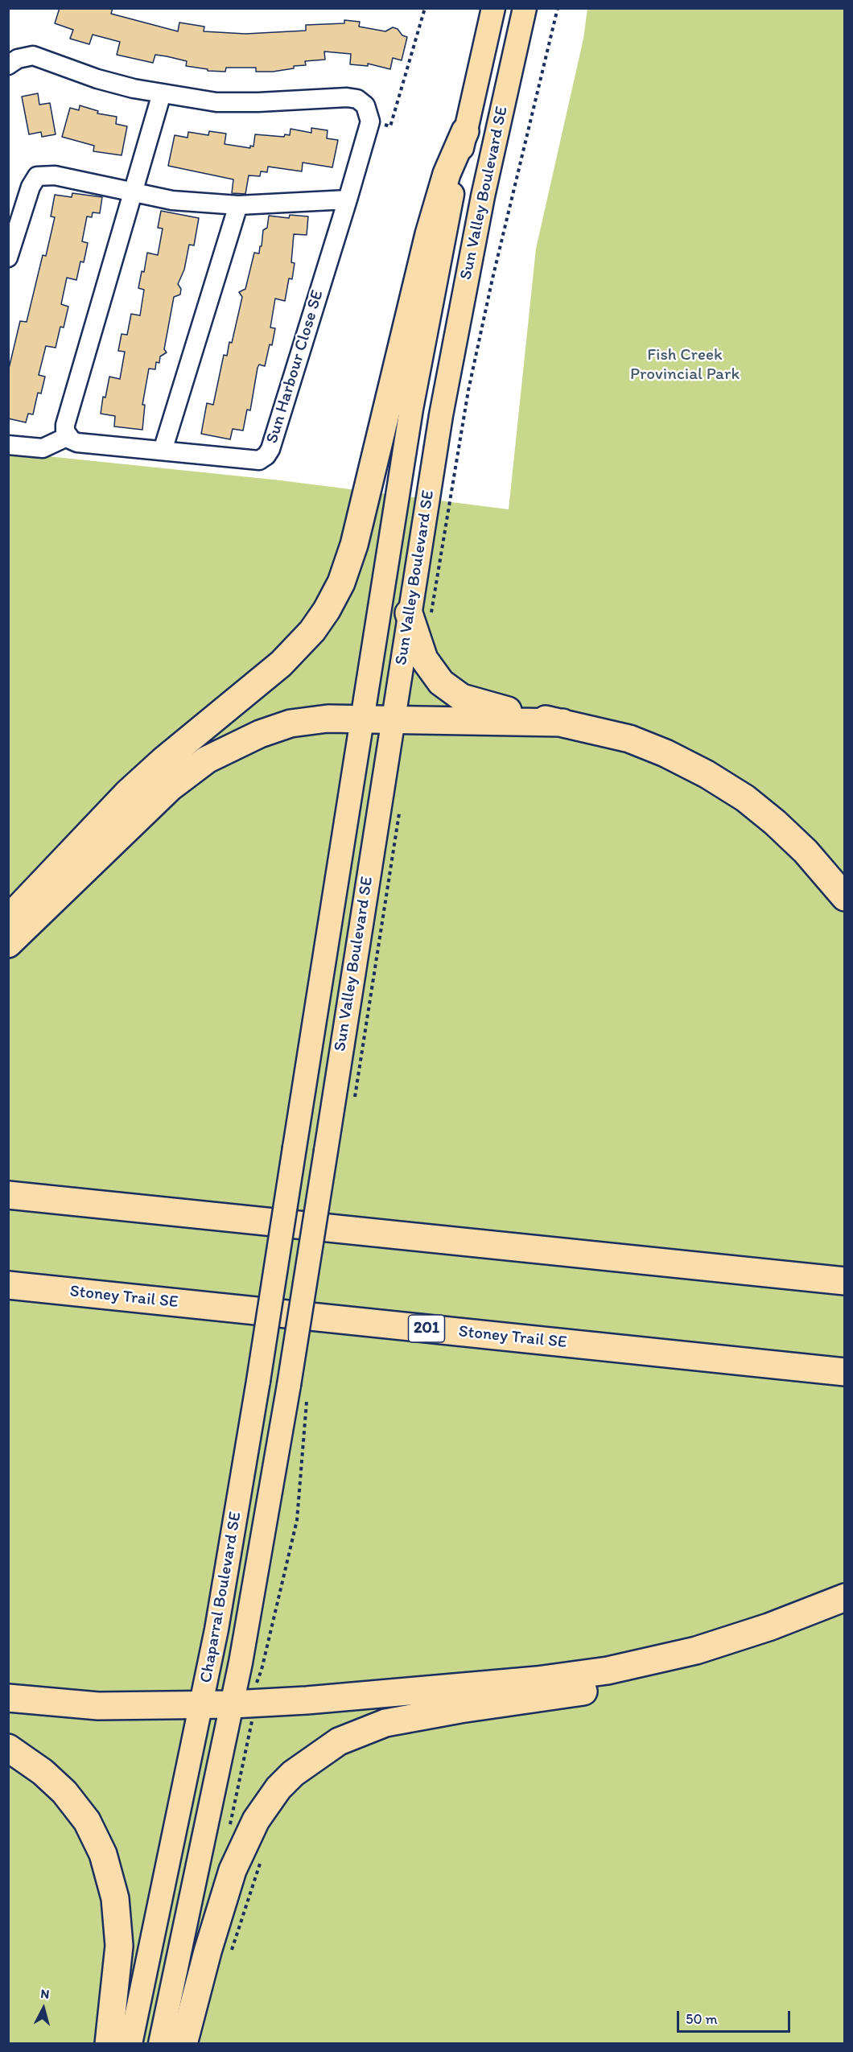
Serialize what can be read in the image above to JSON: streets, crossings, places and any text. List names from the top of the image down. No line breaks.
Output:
{"streets":{"highway":["Stoney Trail SE","201"],"main road":["Sun Valley Boulevard SE","Chaparral Boulevard SE"],"street":["Sun Harbour Close SE"]},"crossings":[["Sun Valley Boulevard SE","Chaparral Boulevard SE"]],"parks":["Fish Creek Provincial Park"],"scale_bar":"50 m","north":"top"}
